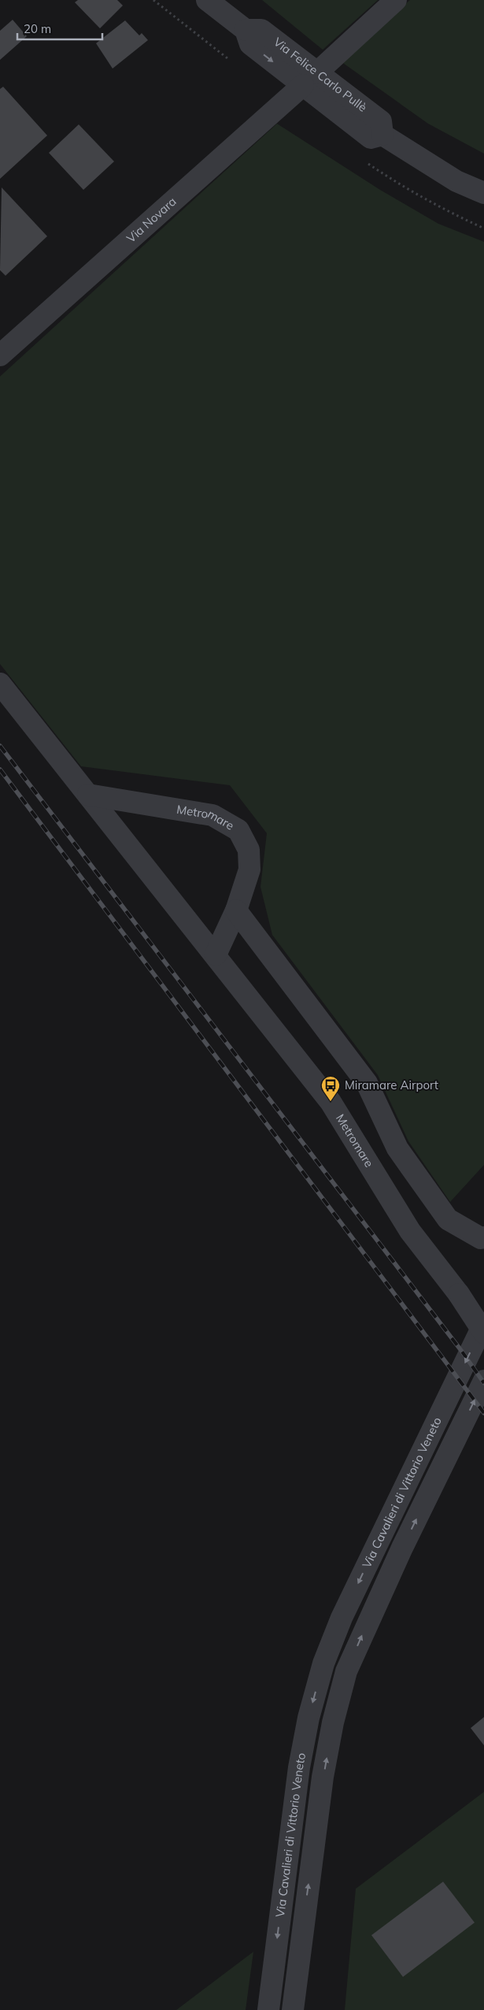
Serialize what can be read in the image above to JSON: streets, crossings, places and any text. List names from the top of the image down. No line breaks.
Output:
{"streets":{"street":["Via Felice Carlo Pullè","Via Novara","Metromare","Via Cavalieri di Vittorio Veneto"]},"crossings":[["Via Felice Carlo Pullè","Via Novara"]],"places":{"bus stop":["Miramare Airport"]},"scale_bar":"20 m"}
